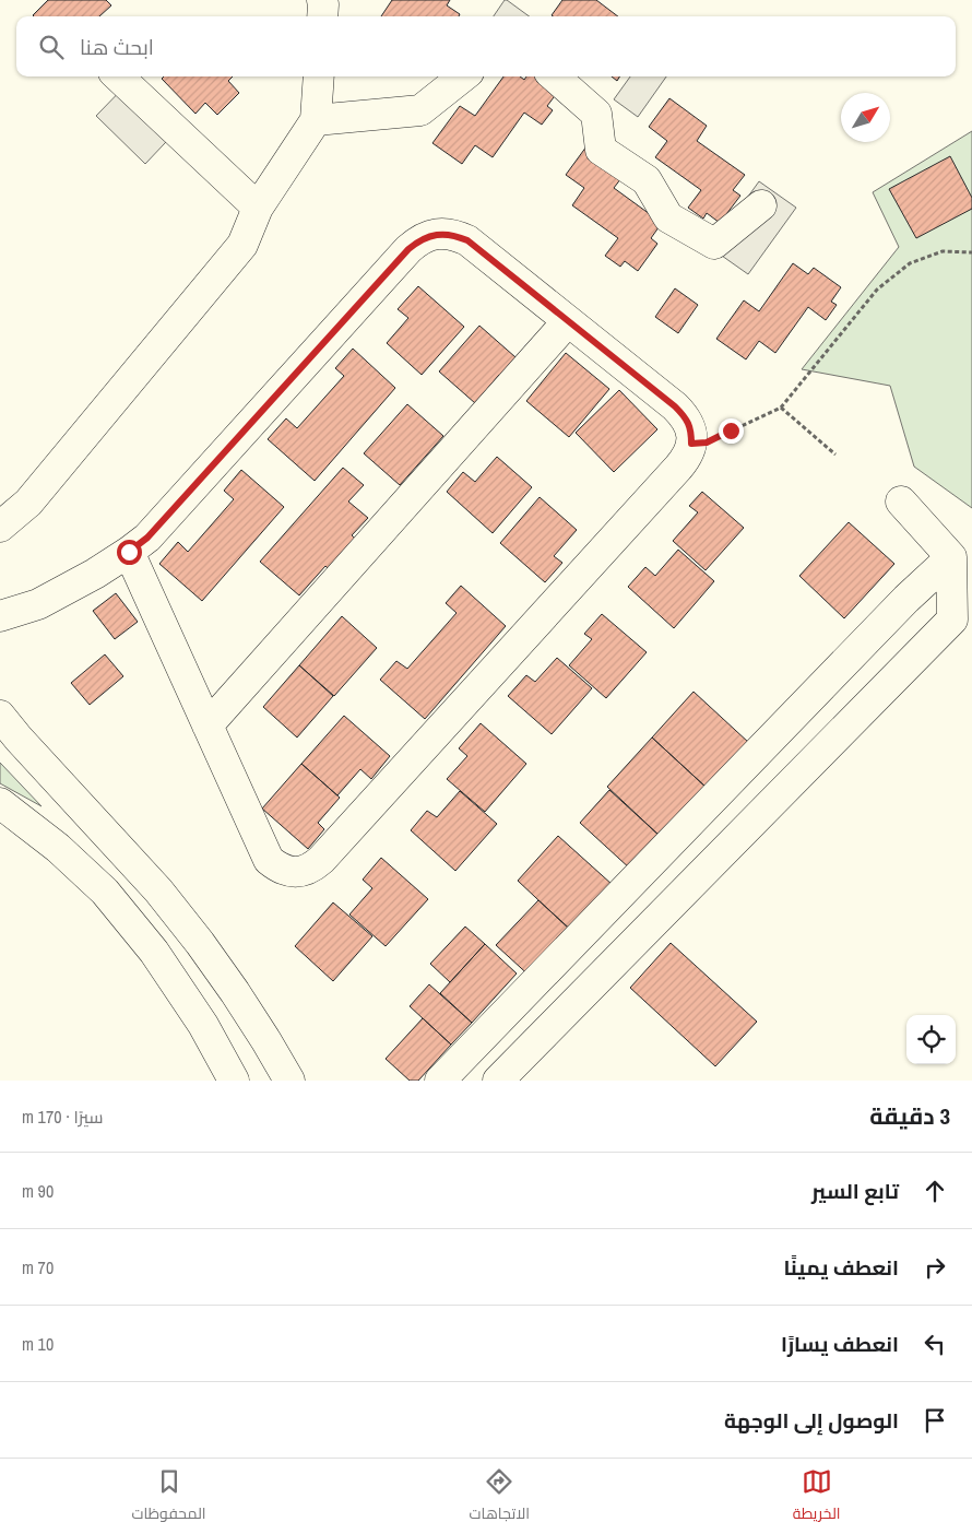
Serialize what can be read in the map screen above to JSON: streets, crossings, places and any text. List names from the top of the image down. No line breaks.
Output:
{"north":"top right","page":{"search":"ابحث هنا","heading":["3 دقيقة","سيرًا · 170 m"],"list":[["تابع السير","90 m"],["انعطف يمينًا","70 m"],["انعطف يسارًا","10 m"],"الوصول إلى الوجهة"],"nav":["الخريطة","الاتجاهات","المحفوظات"]}}
